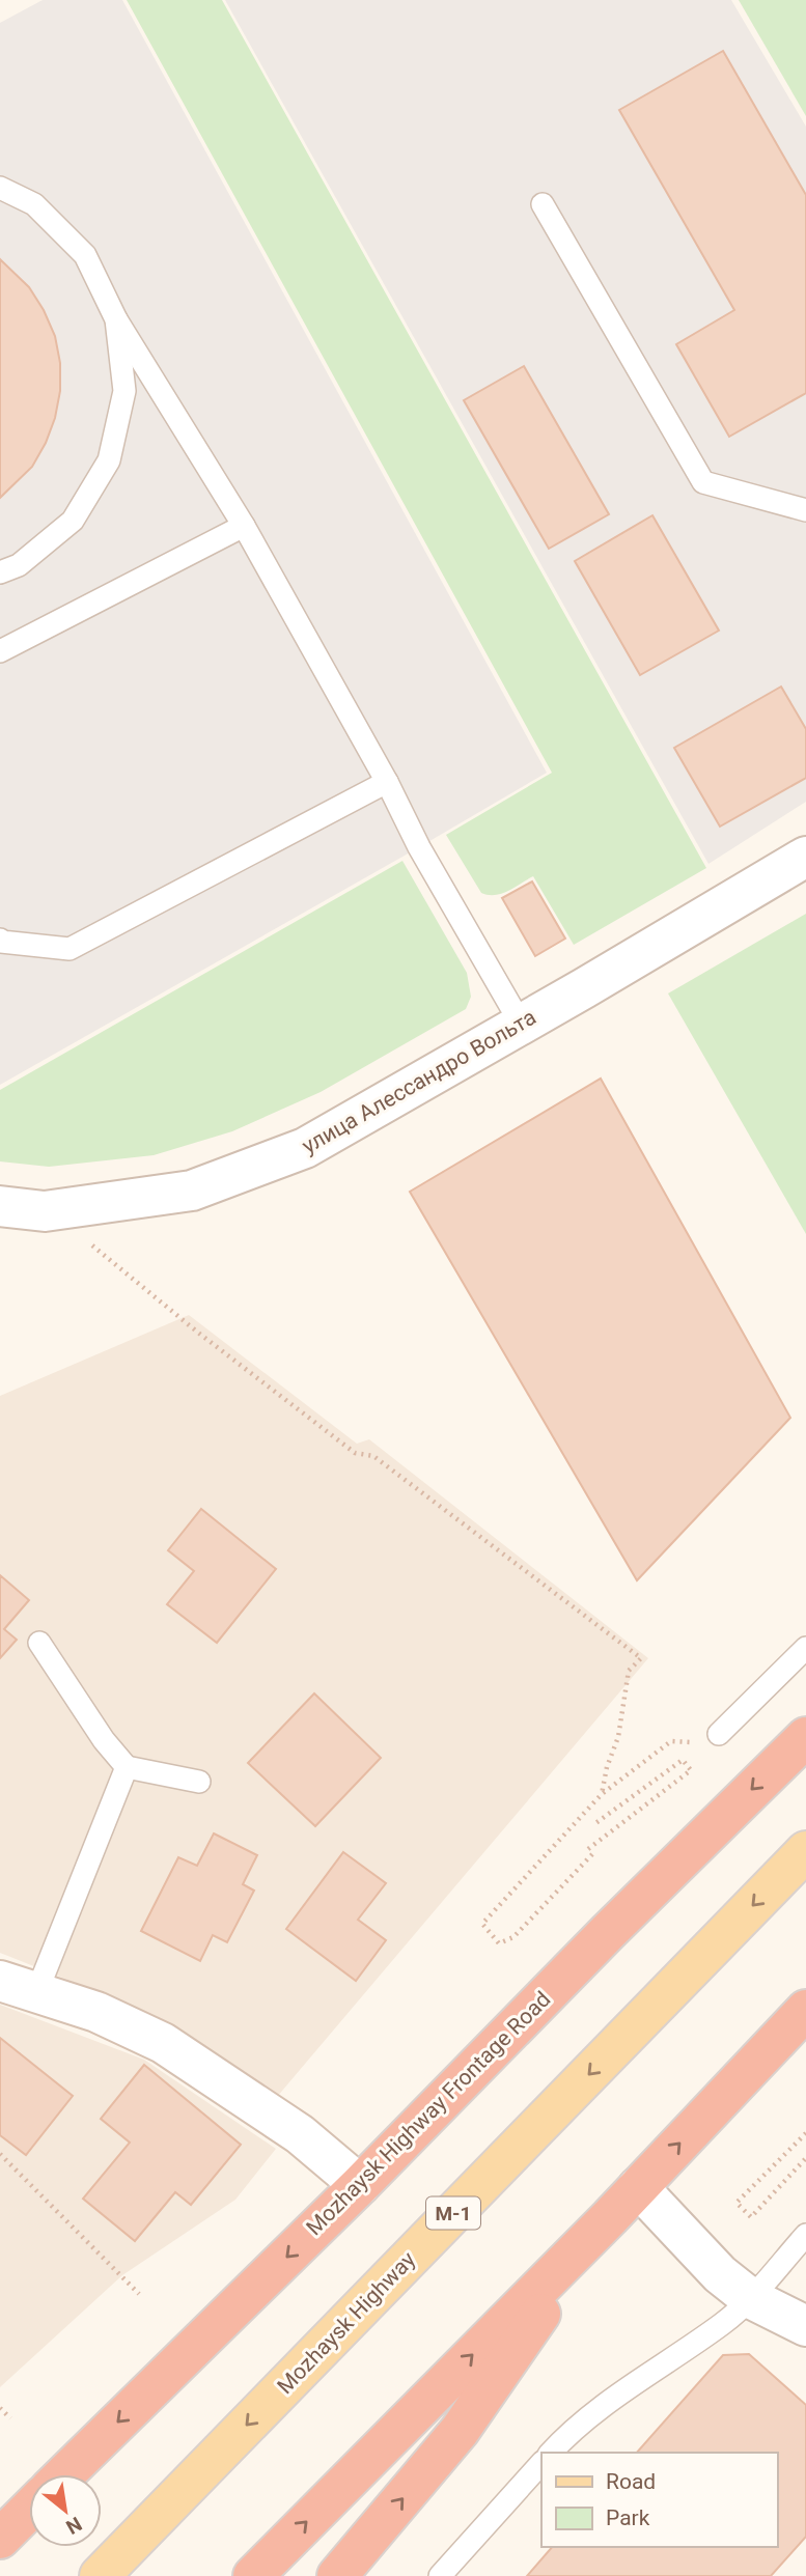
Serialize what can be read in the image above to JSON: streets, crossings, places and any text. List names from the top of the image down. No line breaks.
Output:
{"streets":{"highway":["Mozhaysk Highway Frontage Road"],"main road":["М-1","Mozhaysk Highway"],"street":["улица Алессандро Вольта"]},"one_way":["Mozhaysk Highway"],"legend":["Road","Park"],"north":"bottom right"}
